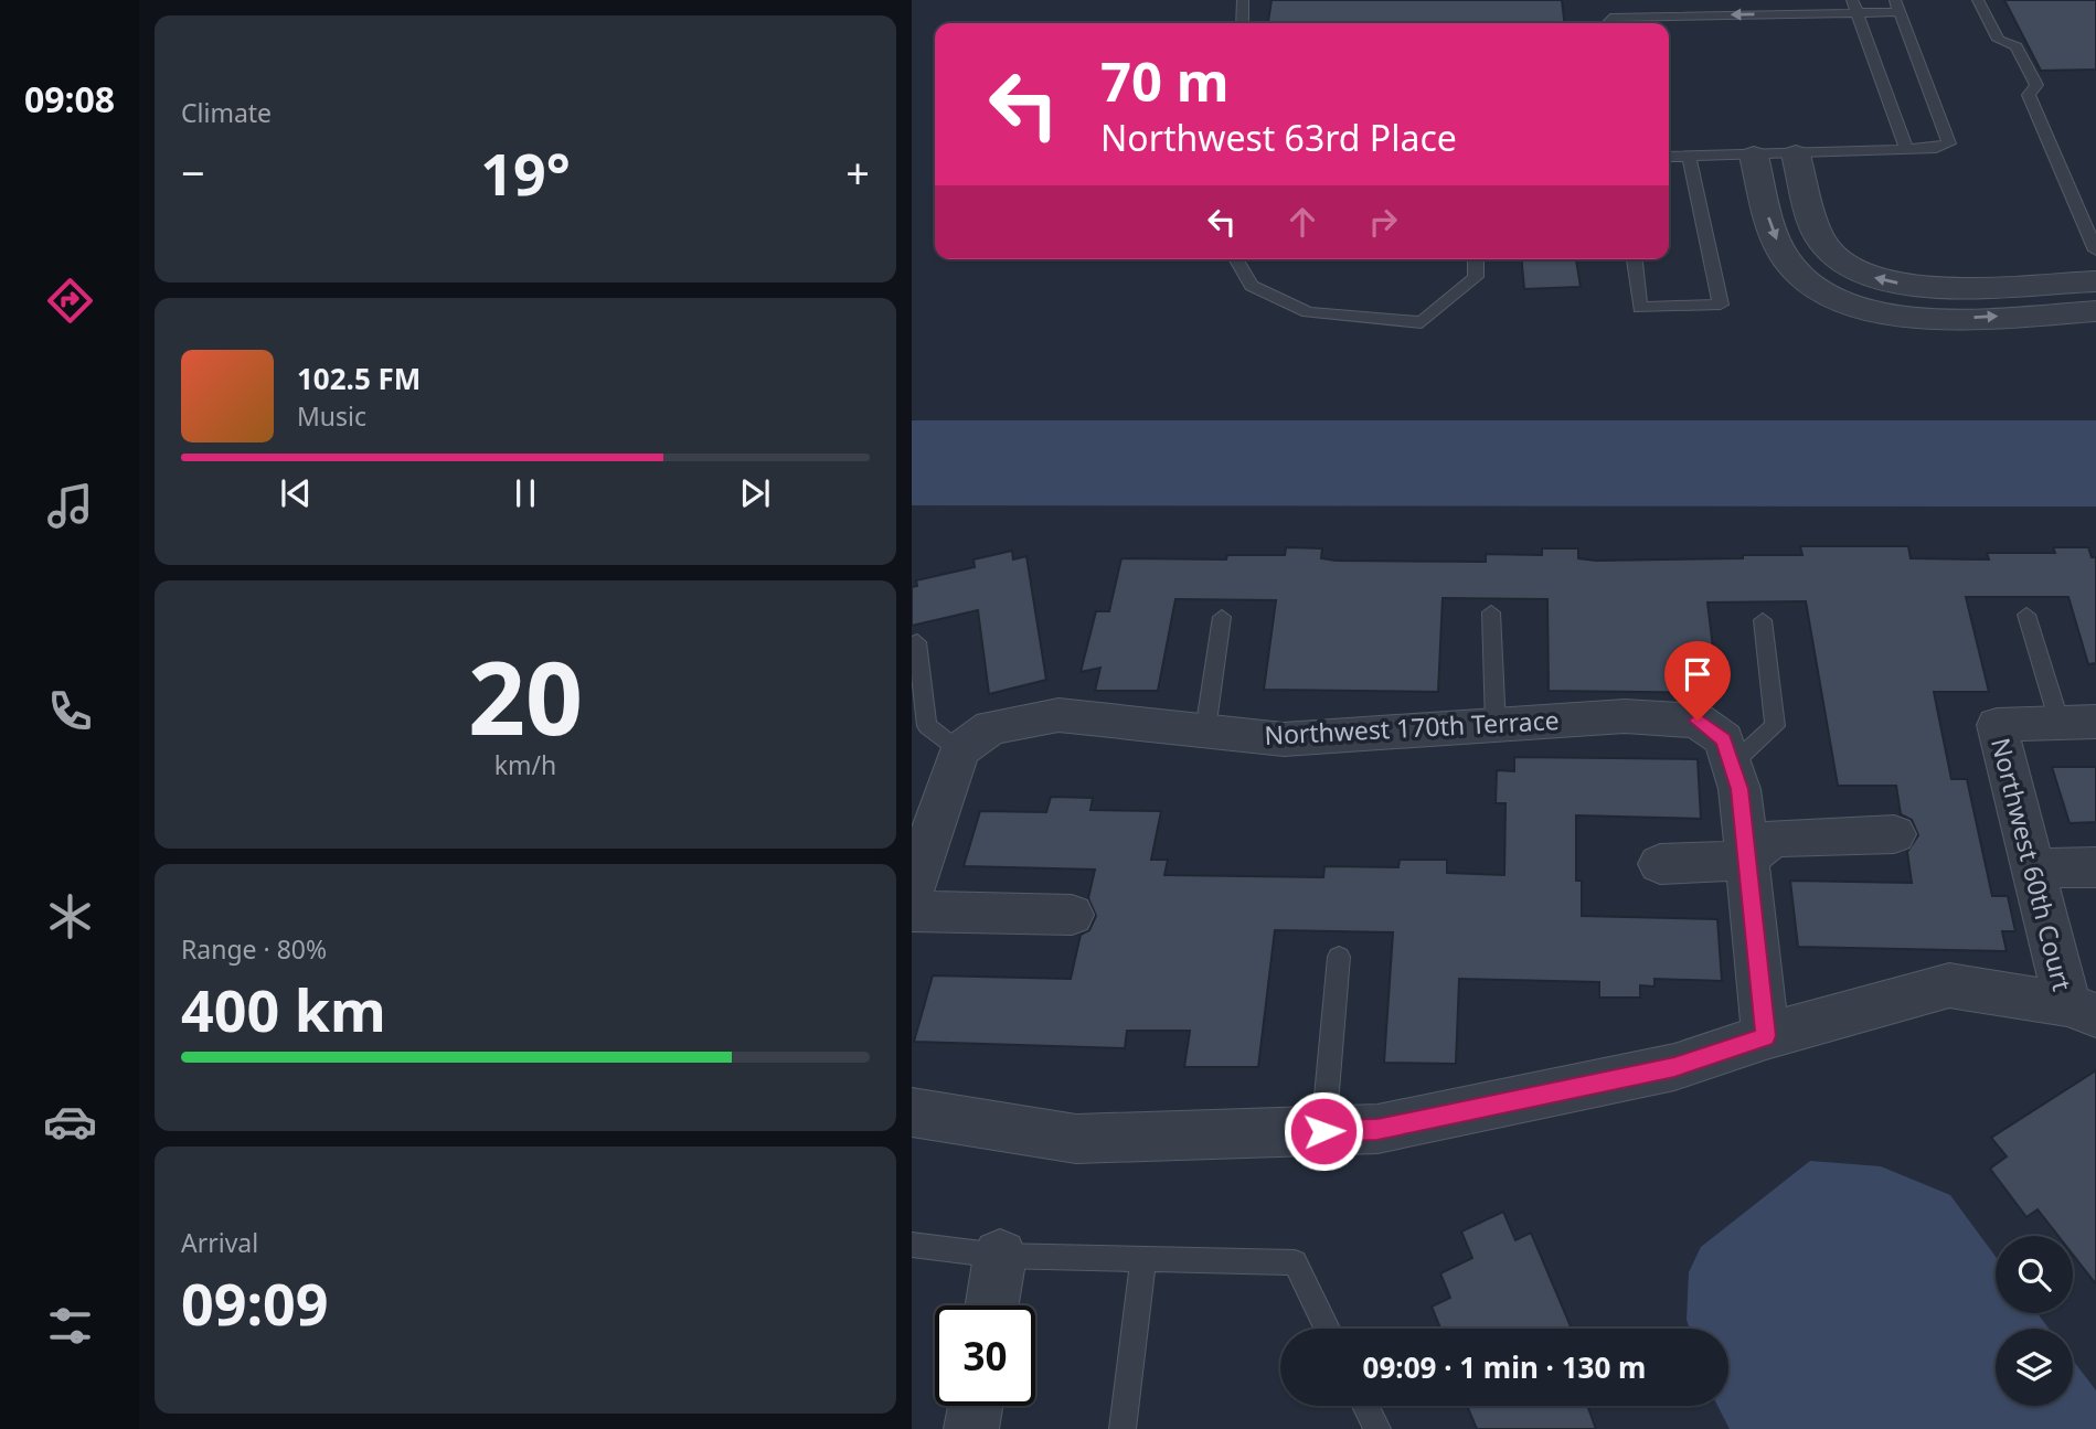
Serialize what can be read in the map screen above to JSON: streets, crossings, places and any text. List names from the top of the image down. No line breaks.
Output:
{"streets":{"street":["Northwest 170th Terrace","Northwest 60th Court"]},"page":{"tabs":"09:08","tile":["Climate",["20","km/h"],["Range · 80%","400 km"],["Arrival","09:09"]],"turn":["70 m","Northwest 63rd Place"],"heat":["−","19°","+"],"song":["102.5 FM","Music"],"limit":"30","trip":"09:09 · 1 min · 130 m"}}
